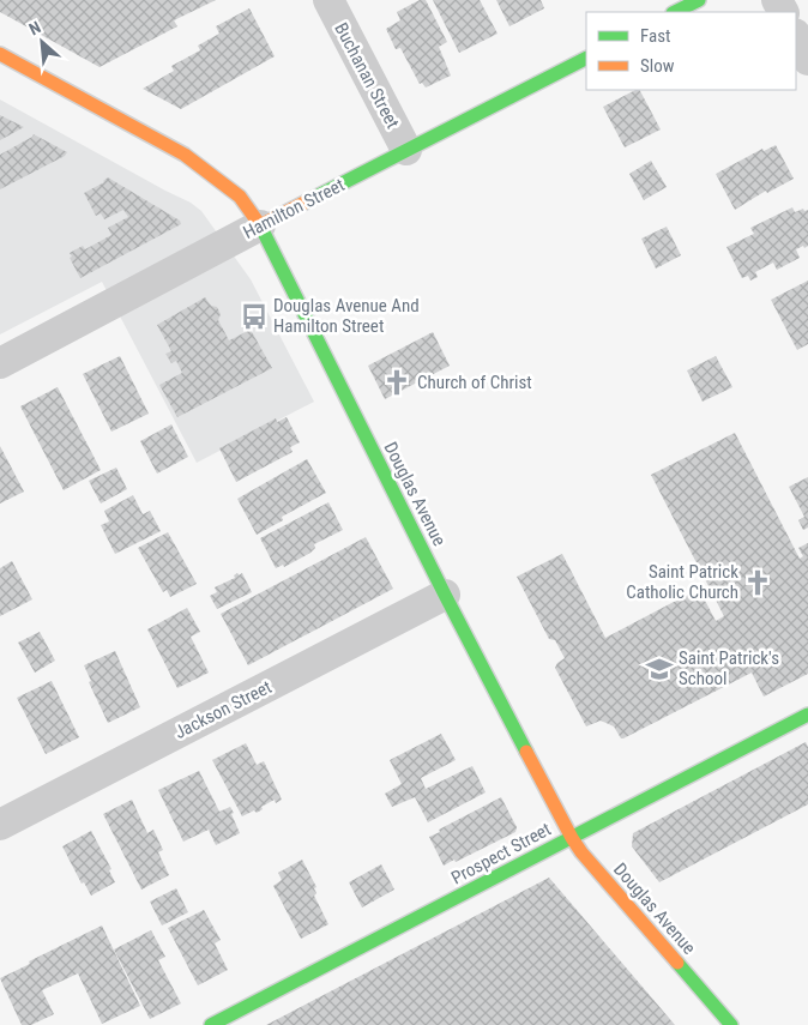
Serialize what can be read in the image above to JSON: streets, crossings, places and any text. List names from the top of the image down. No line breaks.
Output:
{"streets":{"main road":["Hamilton Street","Douglas Avenue","Prospect Street"],"street":["Buchanan Street","Jackson Street"]},"crossings":[["Buchanan Street","Hamilton Street"],["Hamilton Street","Douglas Avenue"],["Douglas Avenue","Jackson Street"],["Douglas Avenue","Prospect Street"]],"places":{"bus stop":["Douglas Avenue And Hamilton Street"],"church":["Church of Christ","Saint Patrick Catholic Church"],"school or university":["Saint Patrick's School"]},"legend":["Fast","Slow"],"north":"top left"}
